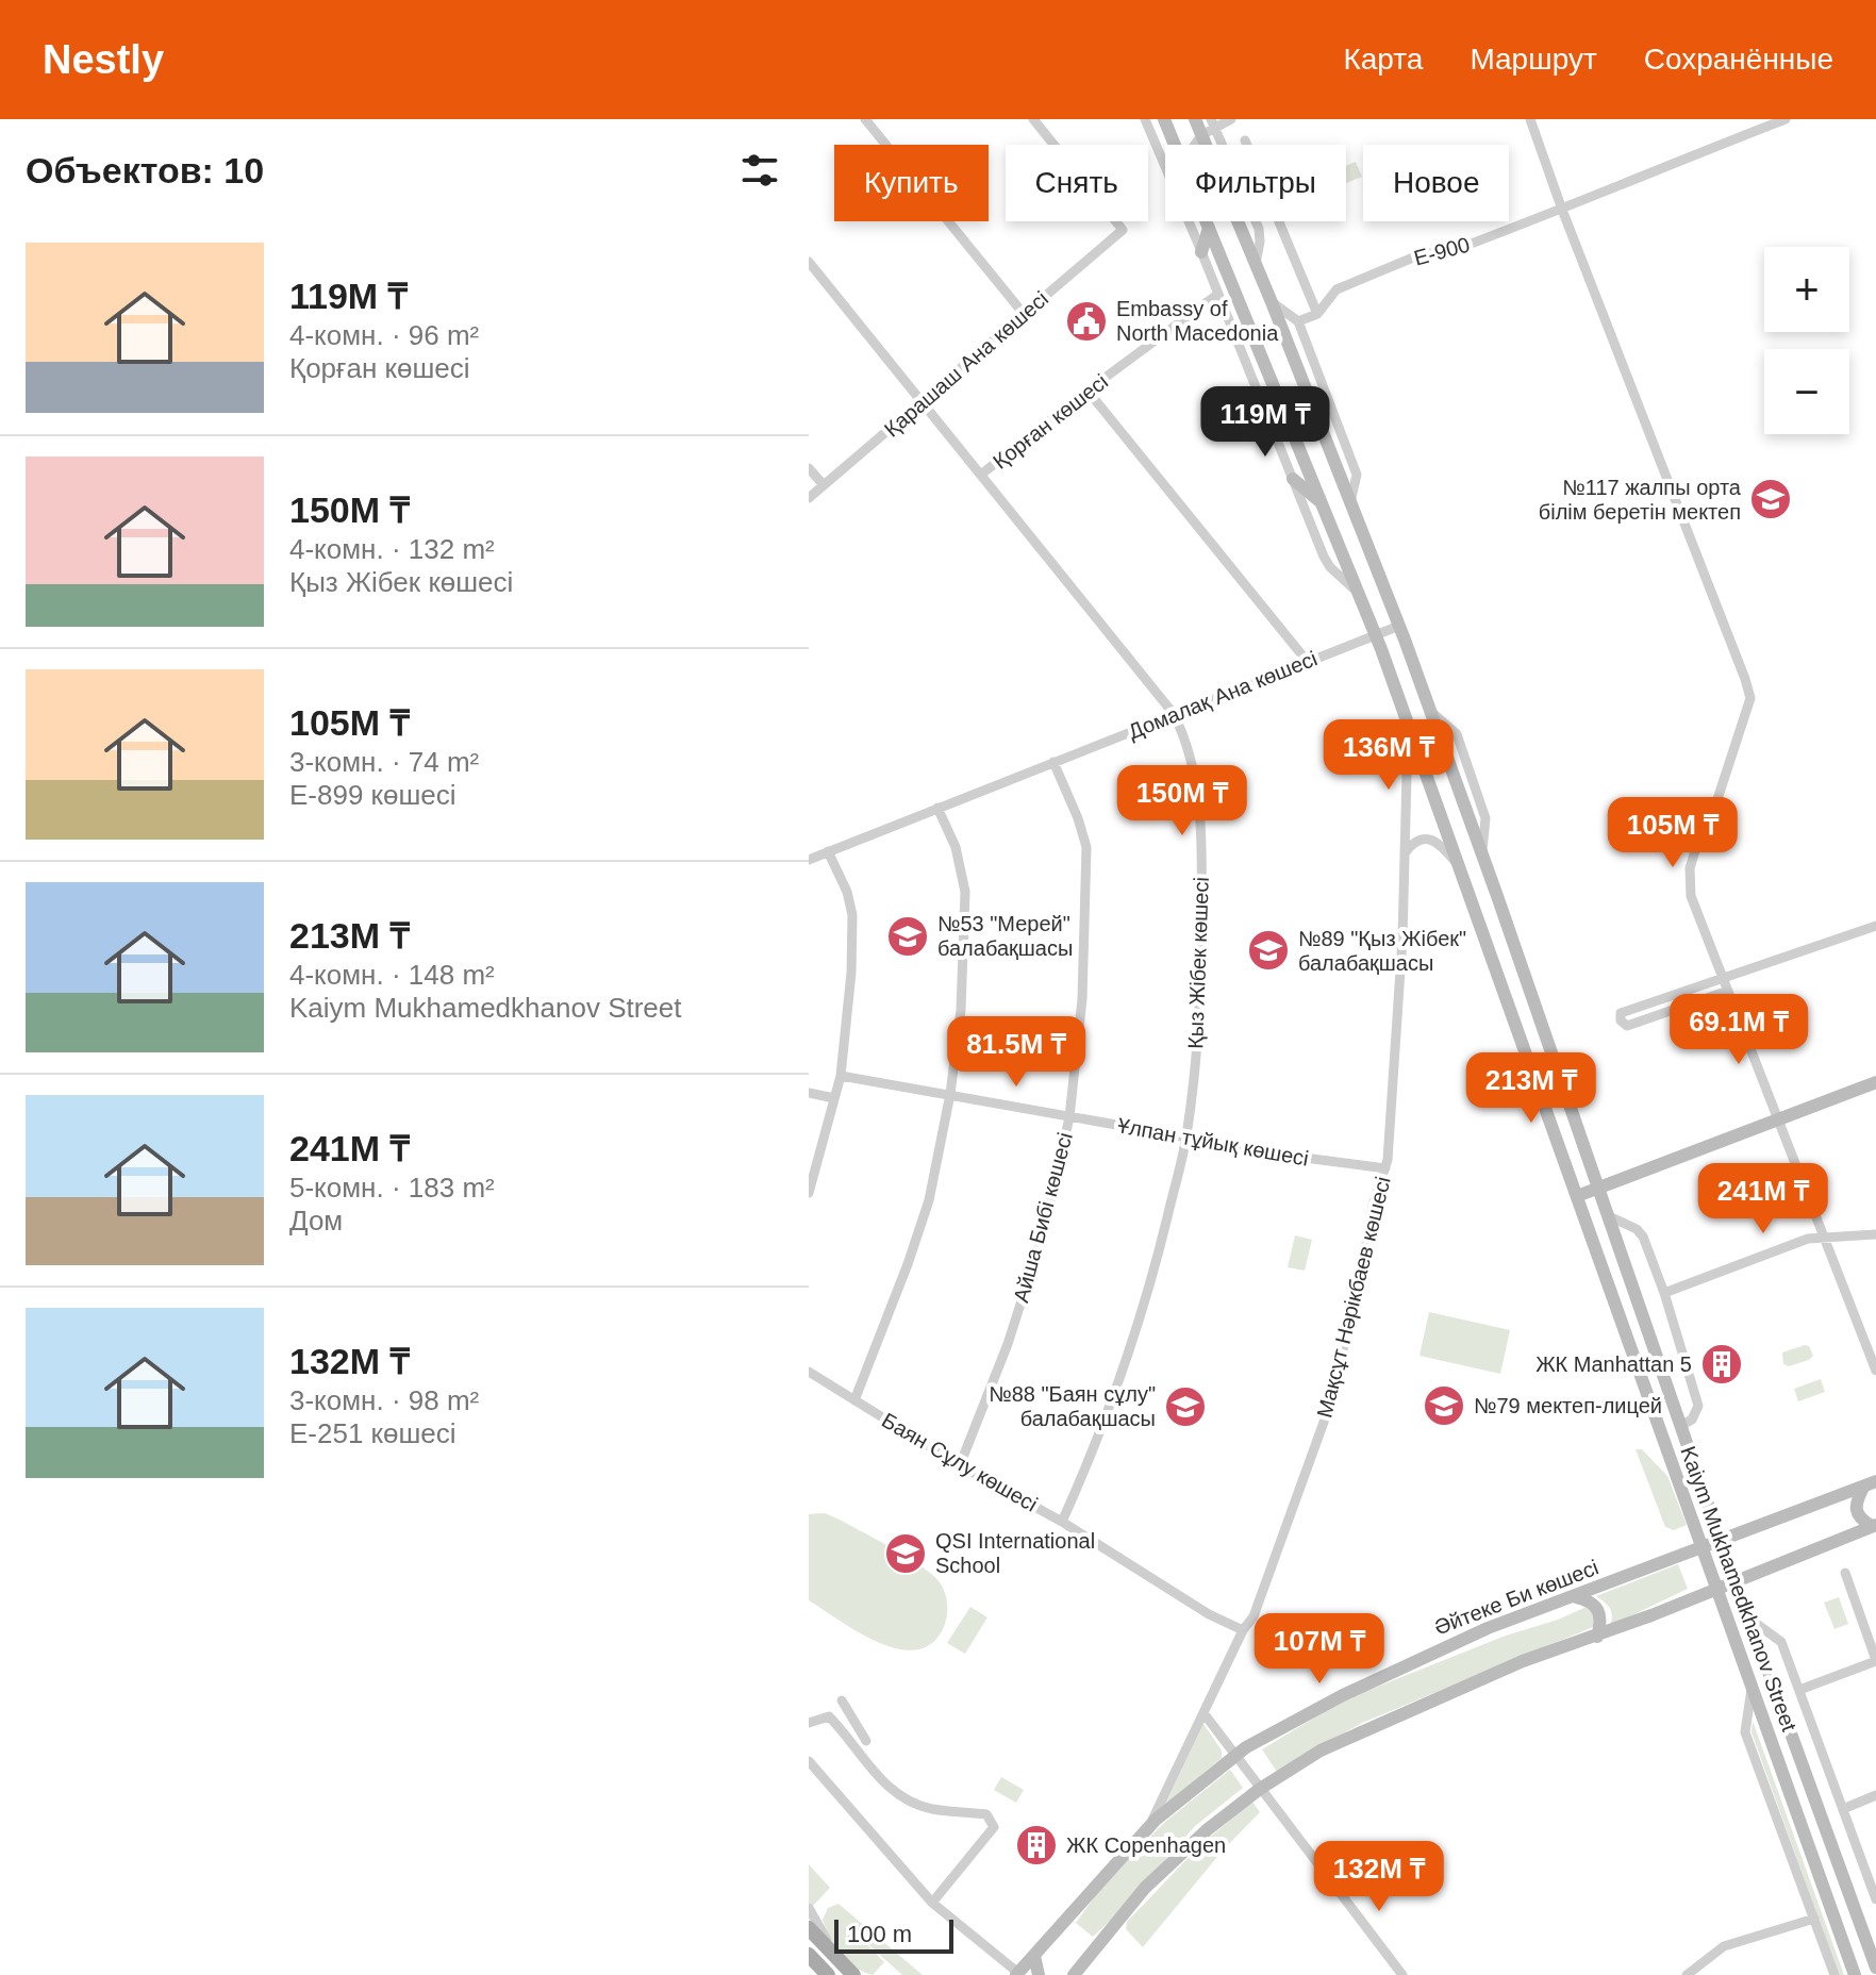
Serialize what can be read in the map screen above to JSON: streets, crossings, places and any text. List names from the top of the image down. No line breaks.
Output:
{"streets":{"main road":["Kaiym Mukhamedkhanov Street","Әйтеке Би көшесі"],"street":["E-900","Қарашаш Ана көшесі","Қорған көшесі","Домалақ Ана көшесі","Қыз Жібек көшесі","Ұлпан тұйық көшесі","Айша Бибі көшесі","Мақсұт Нәрікбаев көшесі","Баян Сұлу көшесі"]},"crossings":[["Қарашаш Ана көшесі","Қыз Жібек көшесі"],["Қорған көшесі","Қыз Жібек көшесі"],["Домалақ Ана көшесі","Қыз Жібек көшесі"],["Домалақ Ана көшесі","Айша Бибі көшесі"],["Домалақ Ана көшесі","Kaiym Mukhamedkhanov Street"],["Қыз Жібек көшесі","Ұлпан тұйық көшесі"],["Қыз Жібек көшесі","Баян Сұлу көшесі"],["Ұлпан тұйық көшесі","Айша Бибі көшесі"],["Ұлпан тұйық көшесі","Мақсұт Нәрікбаев көшесі"],["Айша Бибі көшесі","Баян Сұлу көшесі"],["Мақсұт Нәрікбаев көшесі","Баян Сұлу көшесі"],["Мақсұт Нәрікбаев көшесі","Kaiym Mukhamedkhanov Street"],["Мақсұт Нәрікбаев көшесі","Әйтеке Би көшесі"],["Kaiym Mukhamedkhanov Street","Әйтеке Би көшесі"]],"places":{"public building":["Embassy of North Macedonia"],"school or university":["№117 жалпы орта білім беретін мектеп","№53 \"Мерей\" балабақшасы","№89 \"Қыз Жібек\" балабақшасы","№79 мектеп-лицей","№88 \"Баян сұлу\" балабақшасы","QSI International School"],"building":["ЖК Manhattan 5","ЖК Copenhagen"]},"scale_bar":"100 m","page":{"header":"Nestly","nav":["Карта","Маршрут","Сохранённые"],"heading":"Объектов: 10","chip":["Купить","Снять","Фильтры","Новое"],"list":[{"name":"119M ₸","note":"4-комн. · 96 m² · Қорған көшесі"},{"name":"150M ₸","note":"4-комн. · 132 m² · Қыз Жібек көшесі"},{"name":"105M ₸","note":"3-комн. · 74 m² · Е-899 көшесі"},{"name":"213M ₸","note":"4-комн. · 148 m² · Kaiym Mukhamedkhanov Street"},{"name":"241M ₸","note":"5-комн. · 183 m² · Дом"},{"name":"132M ₸","note":"3-комн. · 98 m² · Е-251 көшесі"}],"map_buttons":["+","−"],"price":["119M ₸","136M ₸","150M ₸","105M ₸","69.1M ₸","81.5M ₸","213M ₸","241M ₸","107M ₸","132M ₸"],"scale":"100 m"}}
